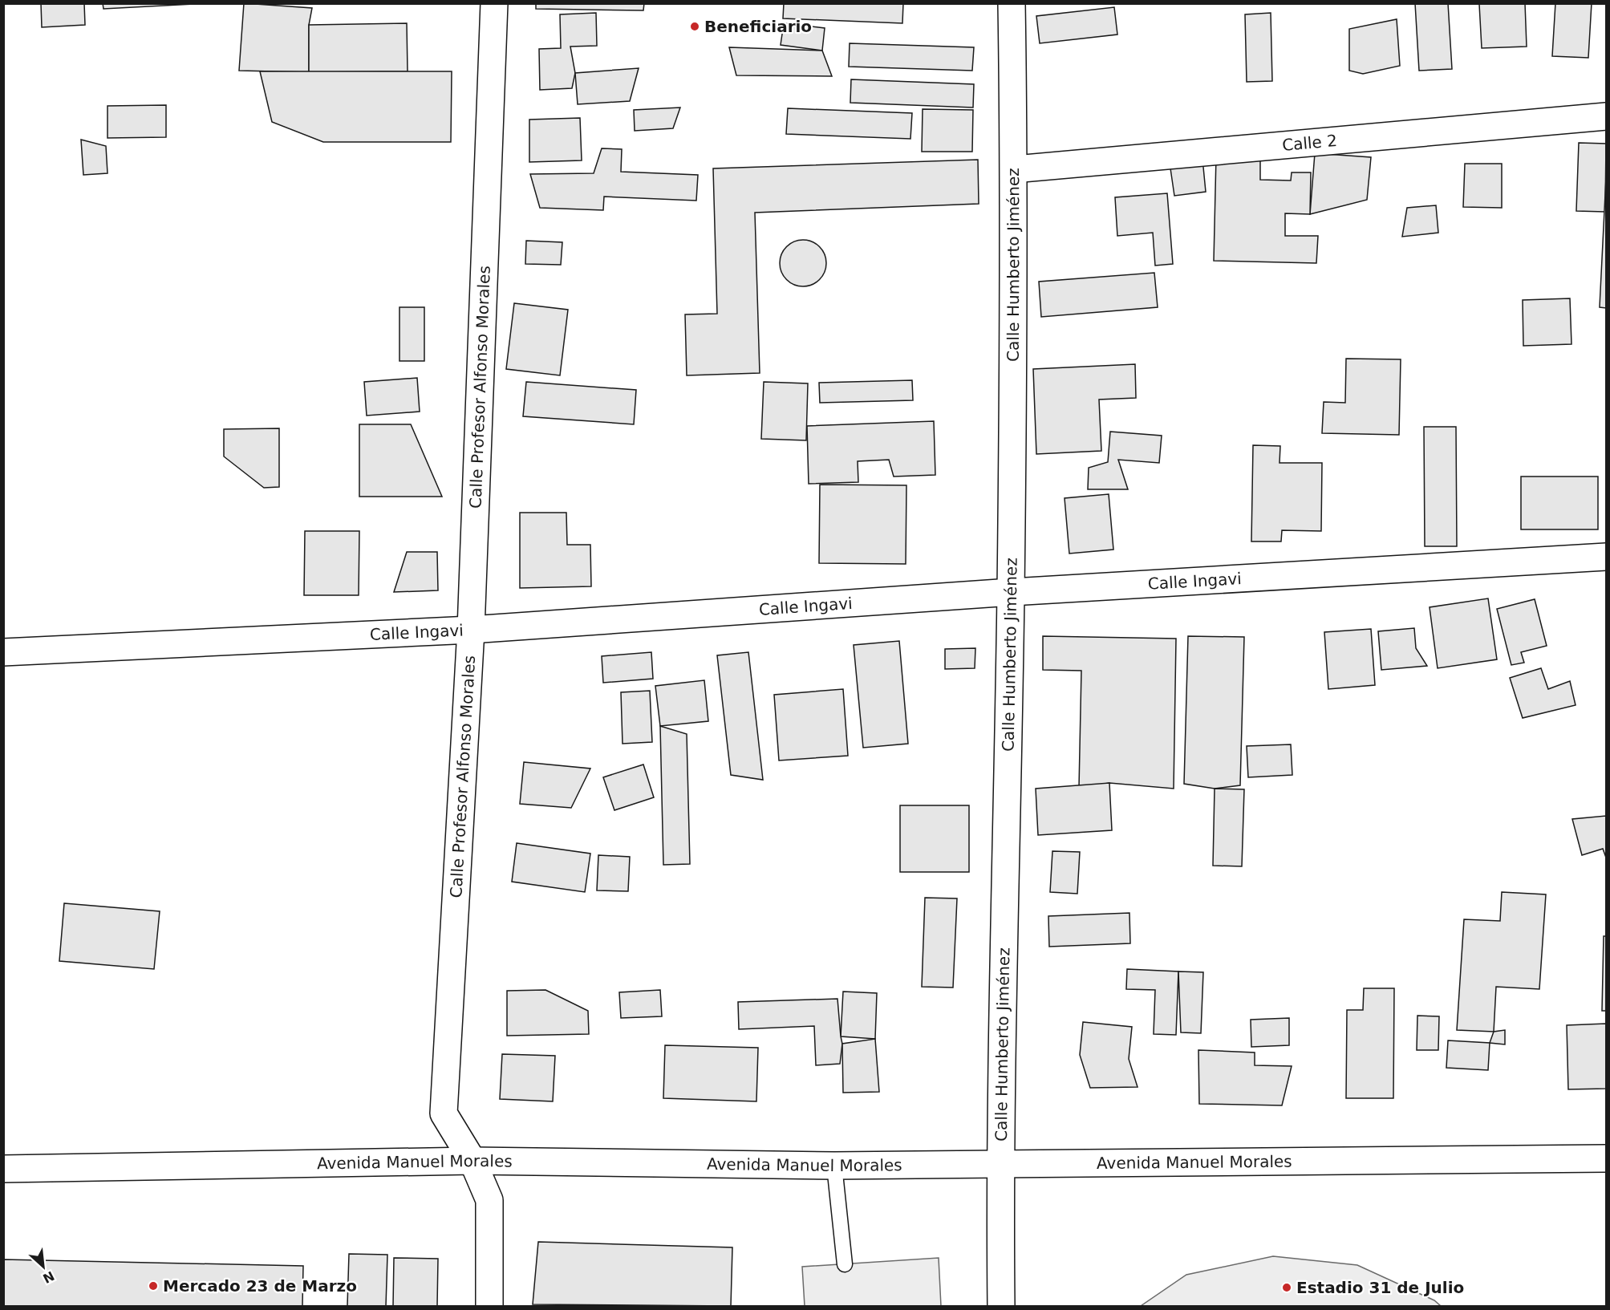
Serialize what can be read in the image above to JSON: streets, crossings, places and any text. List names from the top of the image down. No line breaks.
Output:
{"streets":{"street":["Calle 2","Calle Humberto Jiménez","Calle Profesor Alfonso Morales","Calle Ingavi","Avenida Manuel Morales"]},"crossings":[["Calle 2","Calle Humberto Jiménez"],["Calle Humberto Jiménez","Calle Ingavi"],["Calle Humberto Jiménez","Avenida Manuel Morales"],["Calle Profesor Alfonso Morales","Calle Ingavi"],["Calle Profesor Alfonso Morales","Avenida Manuel Morales"]],"places":["Beneficiario","Mercado 23 de Marzo","Estadio 31 de Julio"],"north":"bottom right"}
